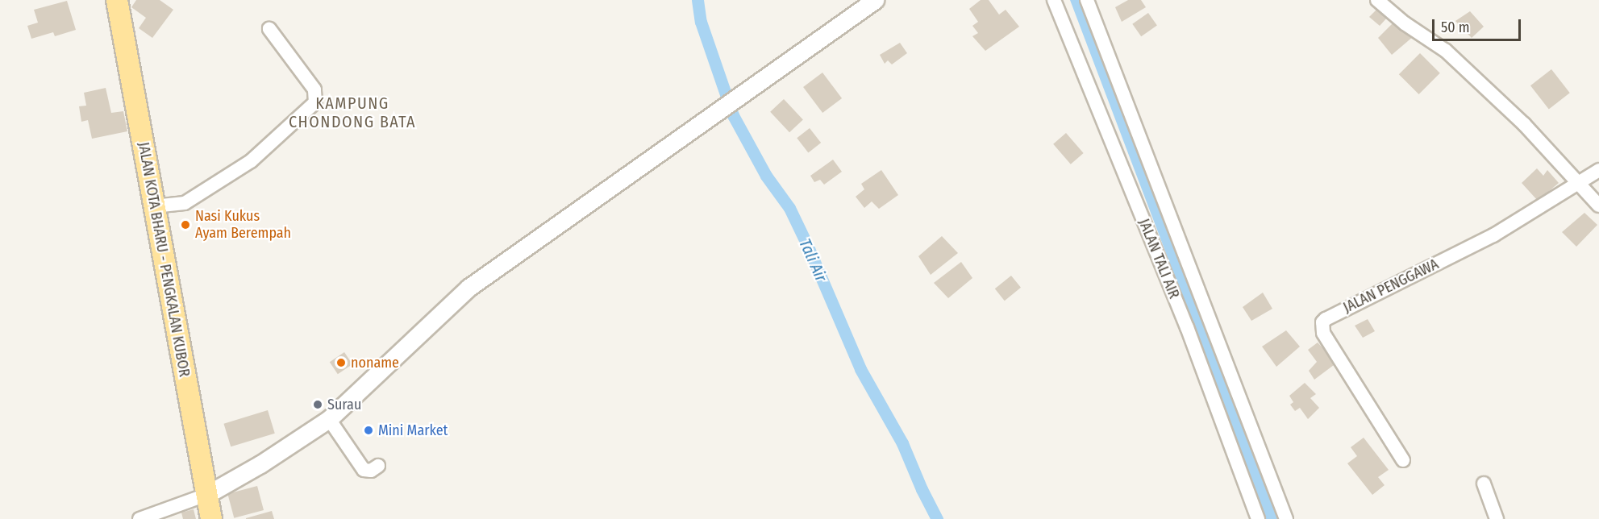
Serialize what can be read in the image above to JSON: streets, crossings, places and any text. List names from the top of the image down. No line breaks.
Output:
{"streets":{"main road":["JALAN KOTA BHARU - PENGKALAN KUBOR"],"street":["JALAN TALI AIR","JALAN PENGGAWA"]},"districts":["KAMPUNG CHONDONG BATA"],"water":["Tali Air"],"places":["Nasi Kukus Ayam Berempah","noname","Surau","Mini Market"],"scale_bar":"50 m"}
